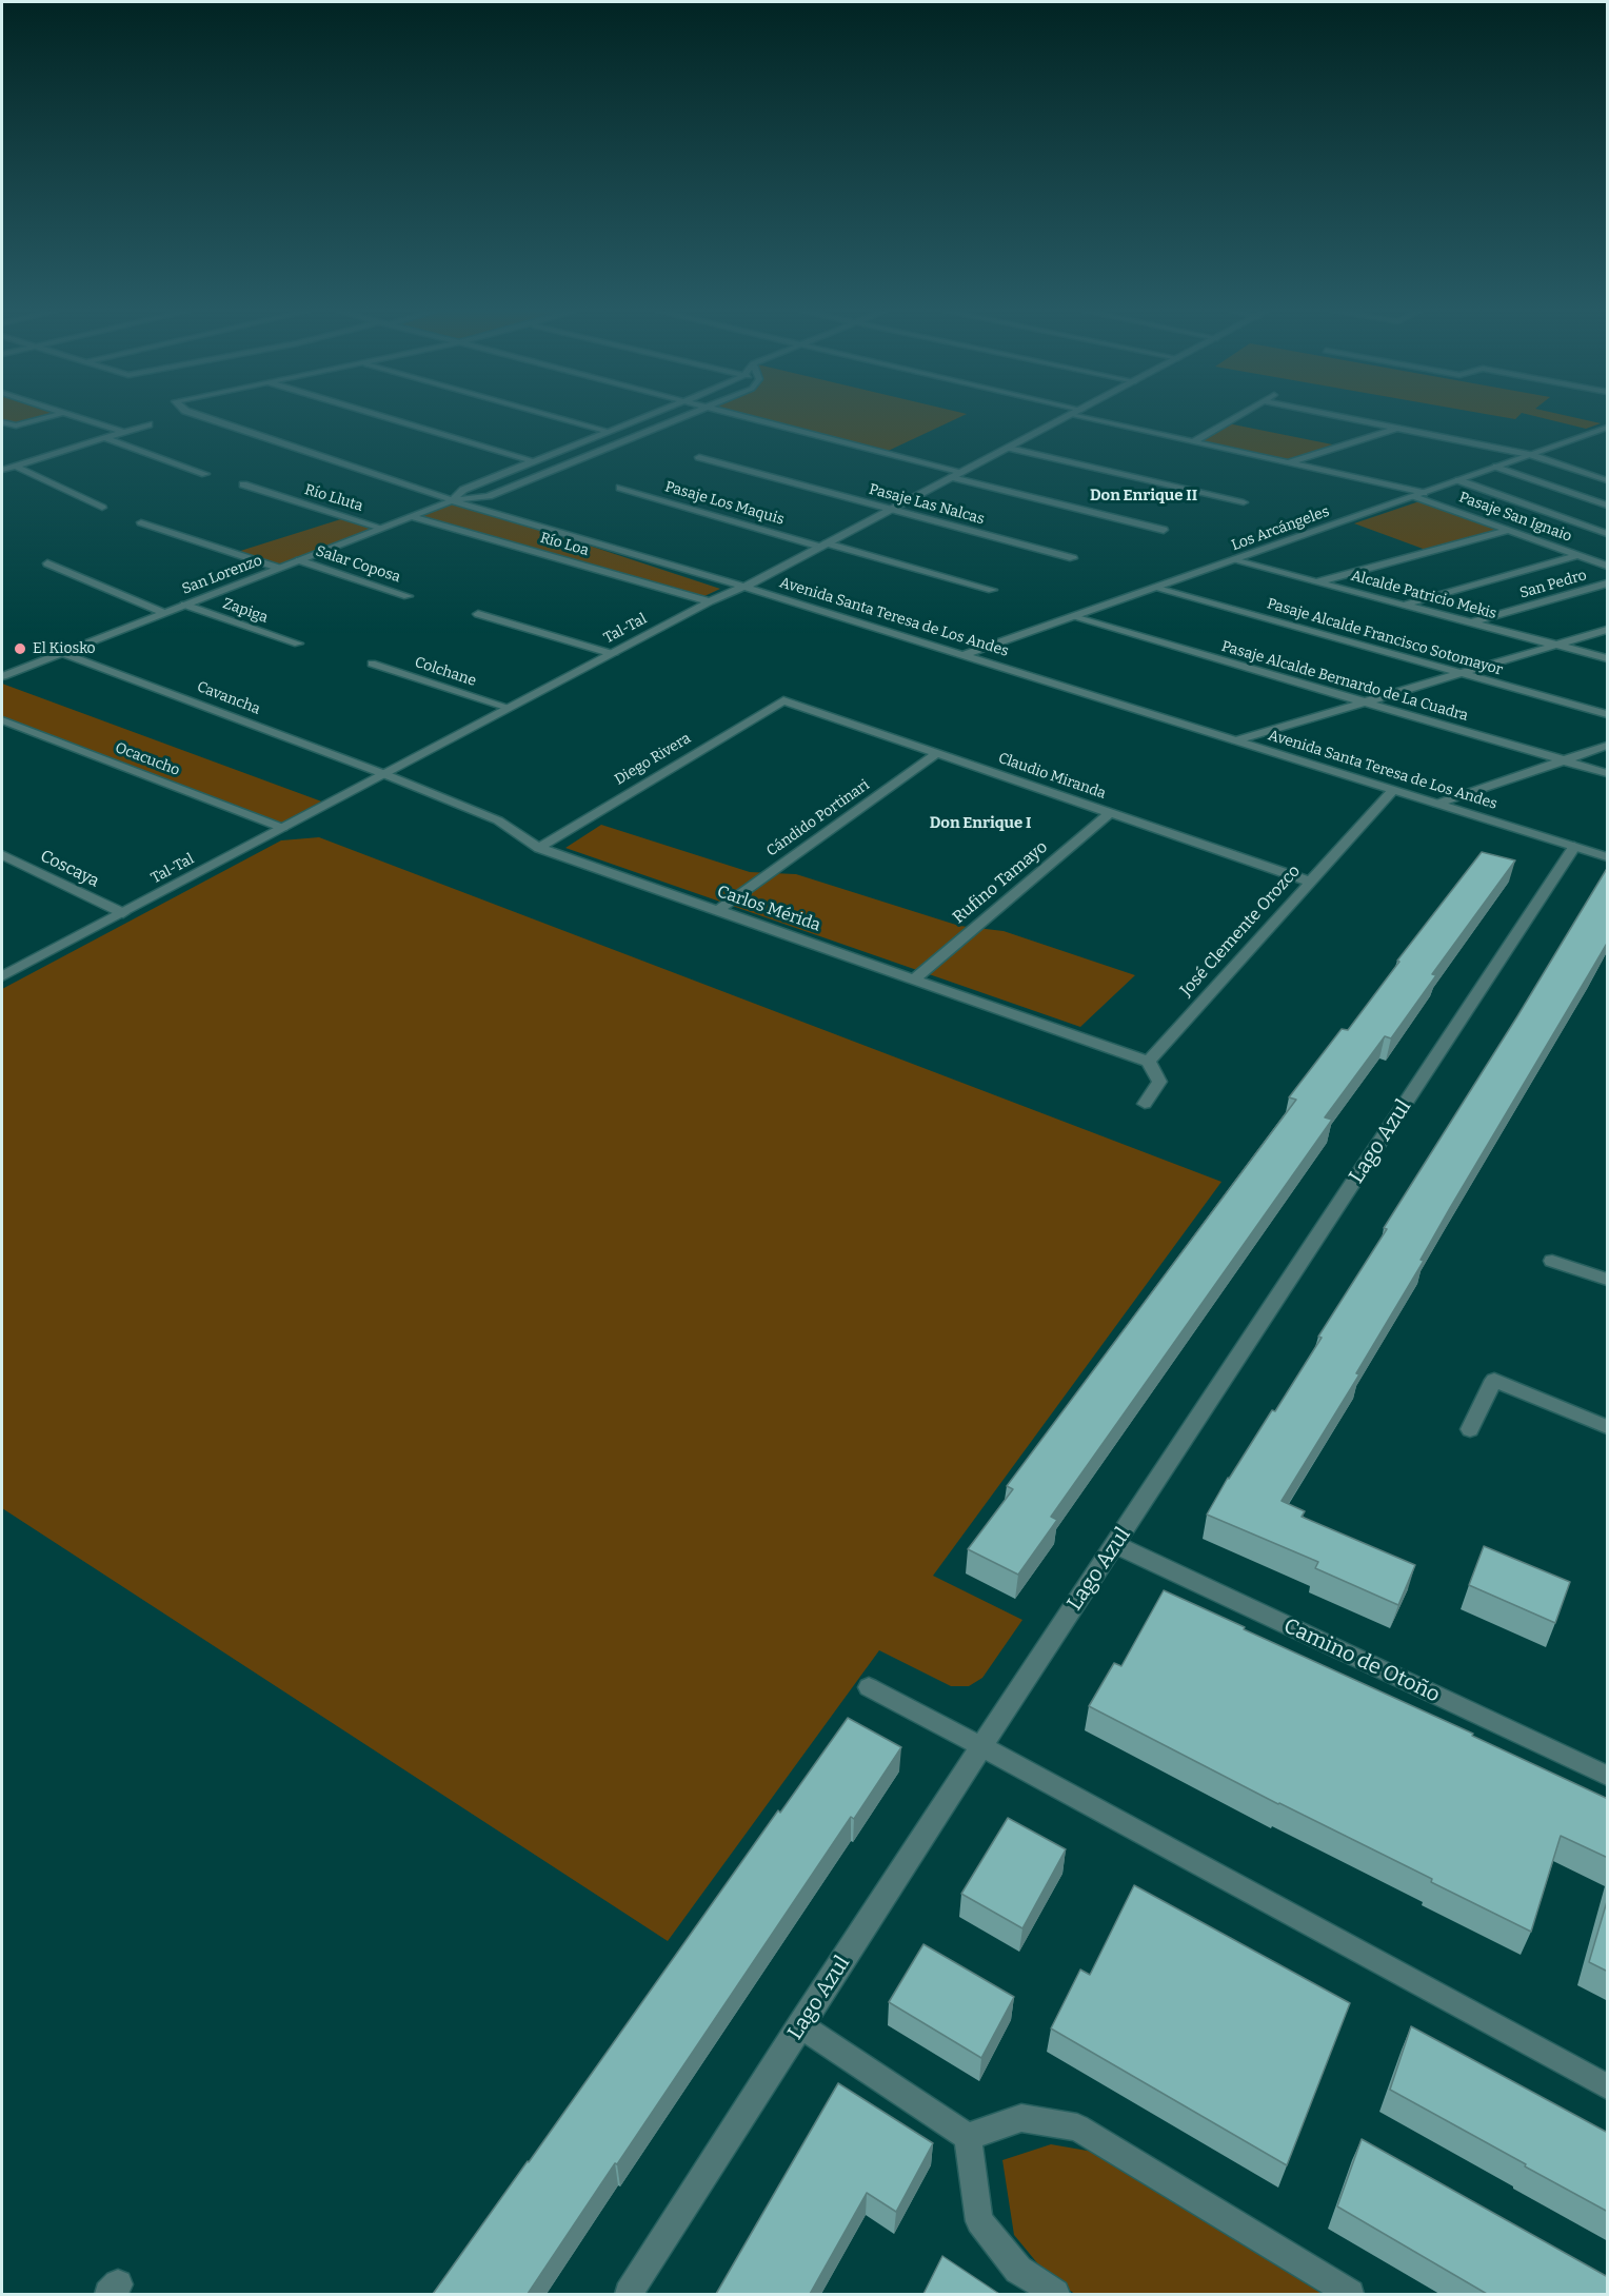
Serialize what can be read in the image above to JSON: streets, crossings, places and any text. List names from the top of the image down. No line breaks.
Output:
{"streets":{"street":["Río Lluta","Pasaje Los Maquis","Pasaje Las Nalcas","Pasaje San Ignaio","Los Arcángeles","Río Loa","Salar Coposa","San Lorenzo","San Pedro","Alcalde Patricio Mekis","Zapiga","Avenida Santa Teresa de Los Andes","Tal-Tal","Pasaje Alcalde Francisco Sotomayor","Colchane","Pasaje Alcalde Bernardo de La Cuadra","Cavancha","Ocacucho","Diego Rivera","Claudio Miranda","Cándido Portinari","Coscaya","Rufino Tamayo","Carlos Mérida","José Clemente Orozco","Lago Azul","Camino de Otoño"]},"crossings":[["Río Lluta","San Lorenzo"],["Pasaje Los Maquis","Tal-Tal"],["Pasaje Las Nalcas","Tal-Tal"],["Pasaje San Ignaio","Los Arcángeles"],["Los Arcángeles","Alcalde Patricio Mekis"],["Los Arcángeles","Avenida Santa Teresa de Los Andes"],["Los Arcángeles","Pasaje Alcalde Francisco Sotomayor"],["Los Arcángeles","Pasaje Alcalde Bernardo de La Cuadra"],["Río Loa","San Lorenzo"],["Río Loa","Tal-Tal"],["Salar Coposa","San Lorenzo"],["San Lorenzo","Zapiga"],["San Lorenzo","Avenida Santa Teresa de Los Andes"],["San Lorenzo","Cavancha"],["San Pedro","Alcalde Patricio Mekis"],["Avenida Santa Teresa de Los Andes","Tal-Tal"],["Avenida Santa Teresa de Los Andes","José Clemente Orozco"],["Avenida Santa Teresa de Los Andes","Lago Azul"],["Tal-Tal","Colchane"],["Tal-Tal","Cavancha"],["Tal-Tal","Ocacucho"],["Tal-Tal","Coscaya"],["Tal-Tal","Carlos Mérida"],["Cavancha","Carlos Mérida"],["Diego Rivera","Claudio Miranda"],["Diego Rivera","Carlos Mérida"],["Claudio Miranda","Cándido Portinari"],["Claudio Miranda","Rufino Tamayo"],["Claudio Miranda","José Clemente Orozco"],["Cándido Portinari","Carlos Mérida"],["Rufino Tamayo","Carlos Mérida"],["Carlos Mérida","José Clemente Orozco"],["Lago Azul","Camino de Otoño"]],"districts":["Don Enrique II","Don Enrique I"],"places":["El Kiosko"]}
